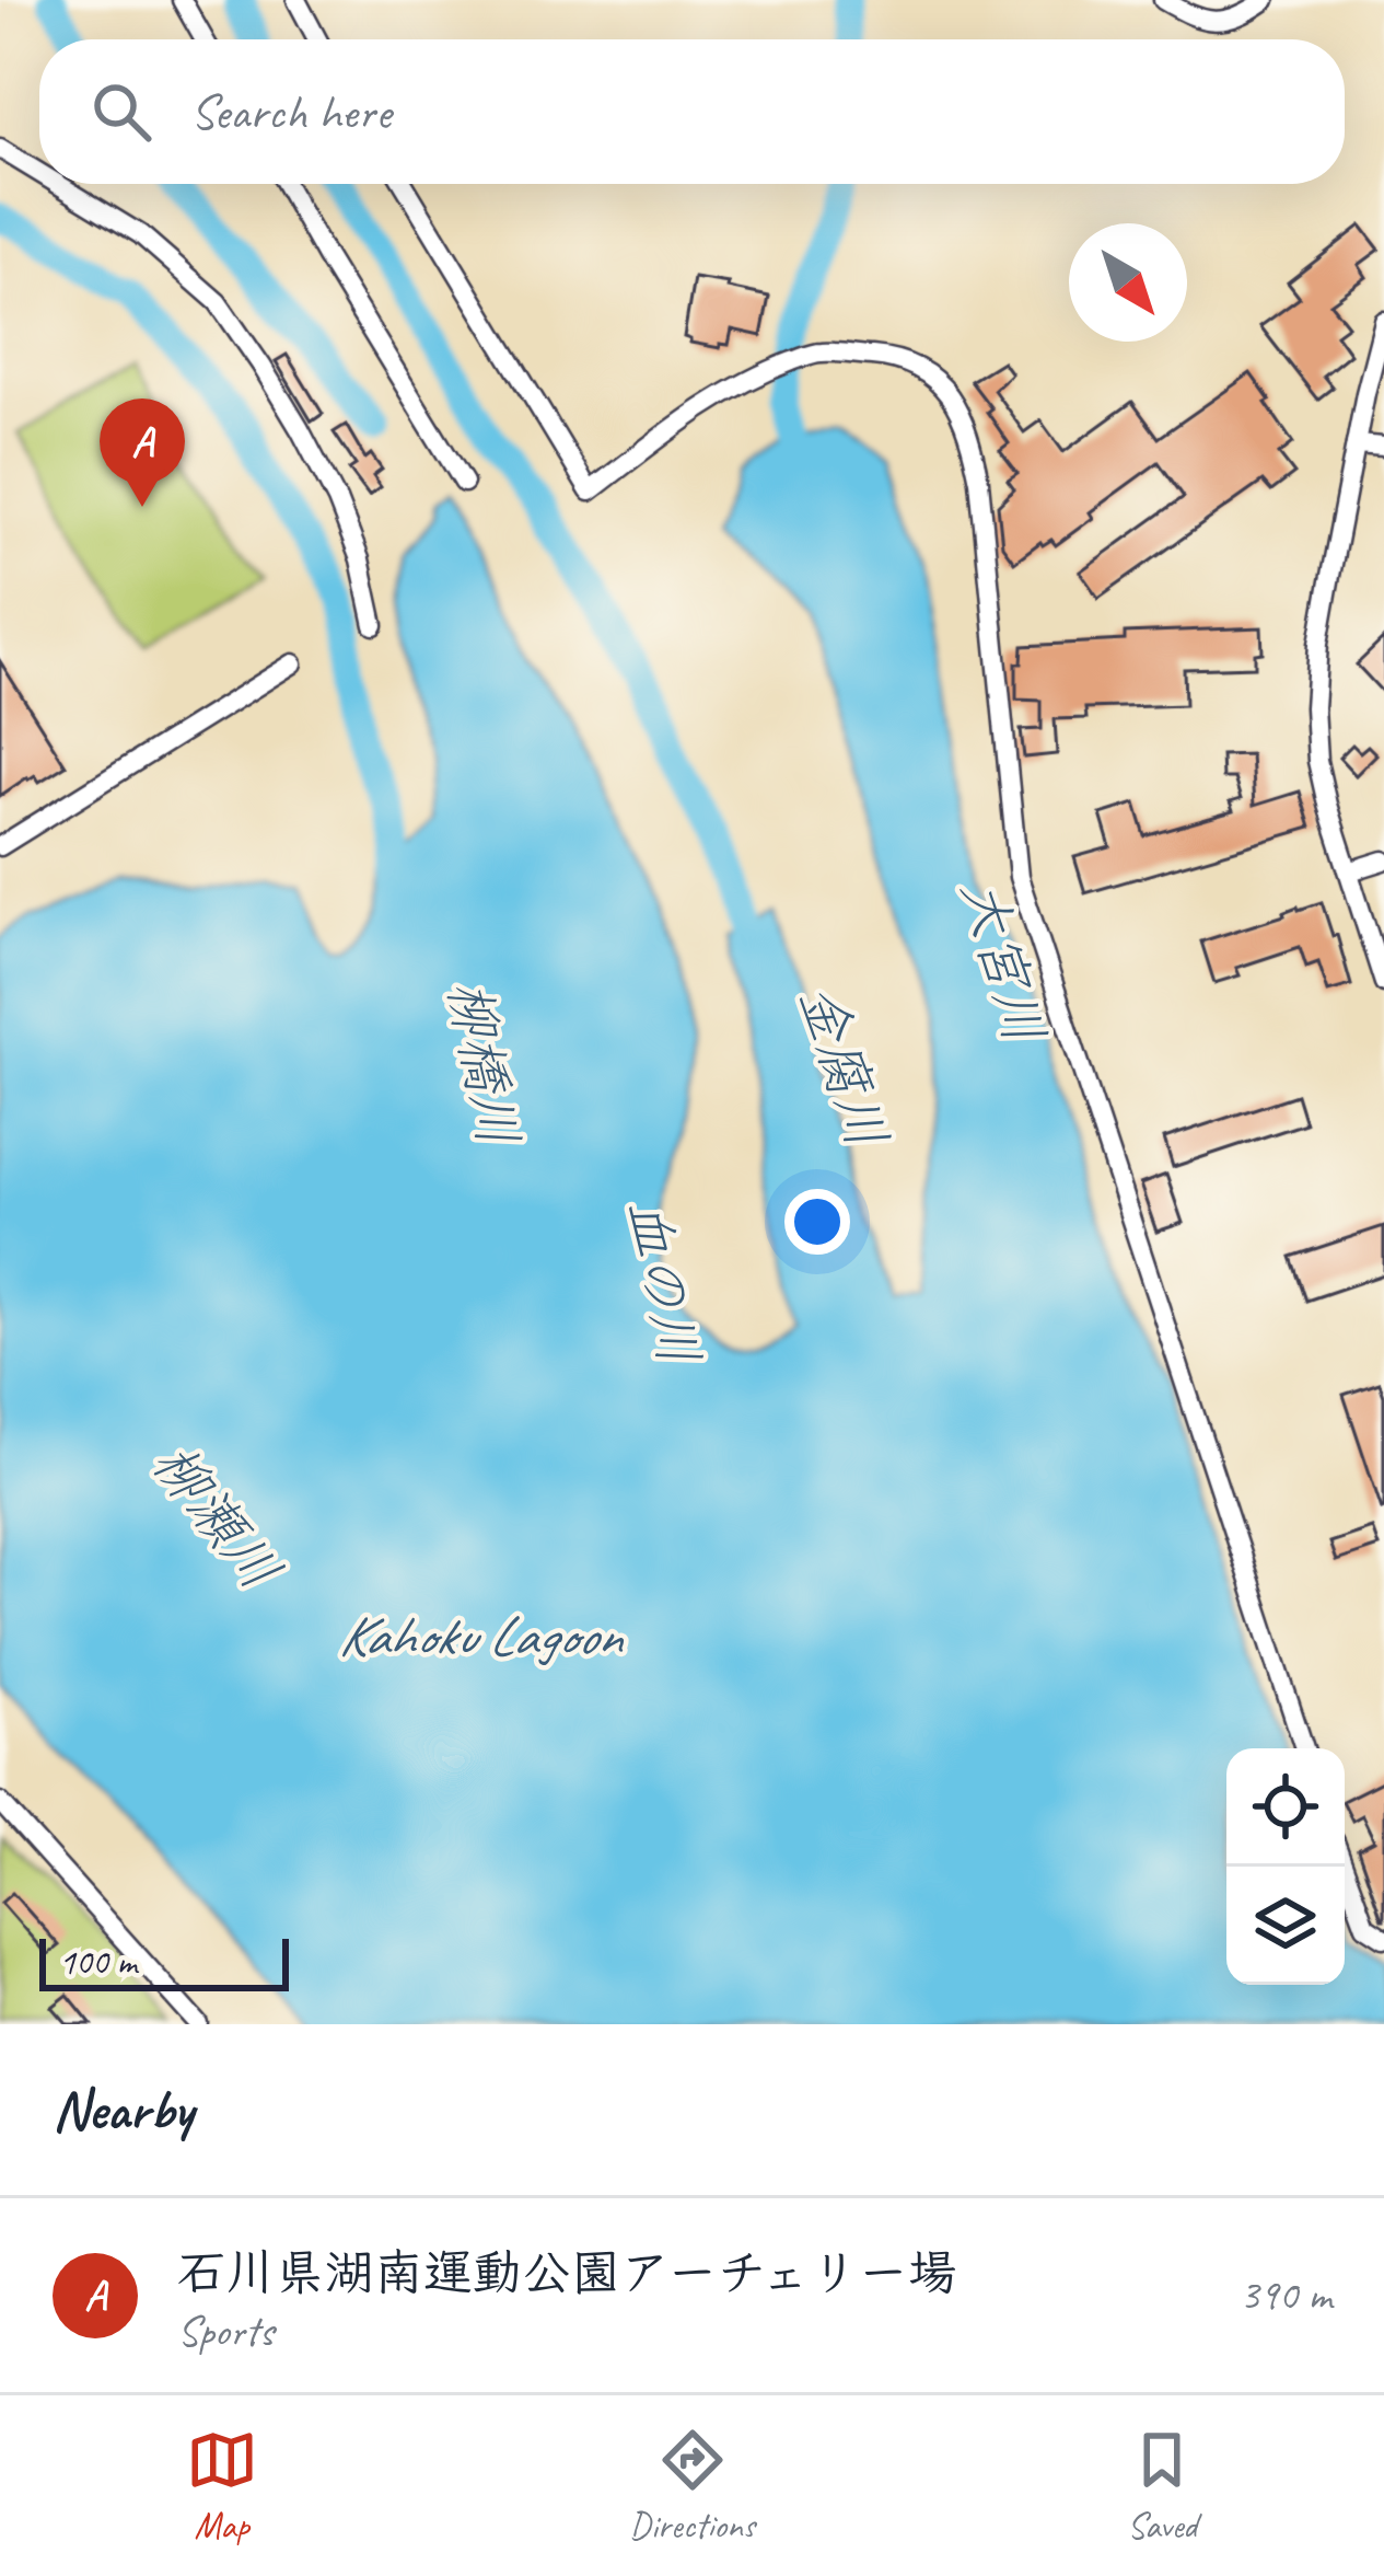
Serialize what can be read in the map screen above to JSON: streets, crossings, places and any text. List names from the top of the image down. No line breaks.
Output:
{"water":["大宮川","柳橋川","金腐川","血の川","柳瀬川","Kahoku Lagoon"],"scale_bar":"100 m","north":"bottom right","page":{"search":"Search here","pins":"A","scale":"100 m","heading":"Nearby","list":[{"mark":"A","name":"石川県湖南運動公園アーチェリー場","note":"Sports","value":"390 m"}],"nav":["Map","Directions","Saved"]}}
